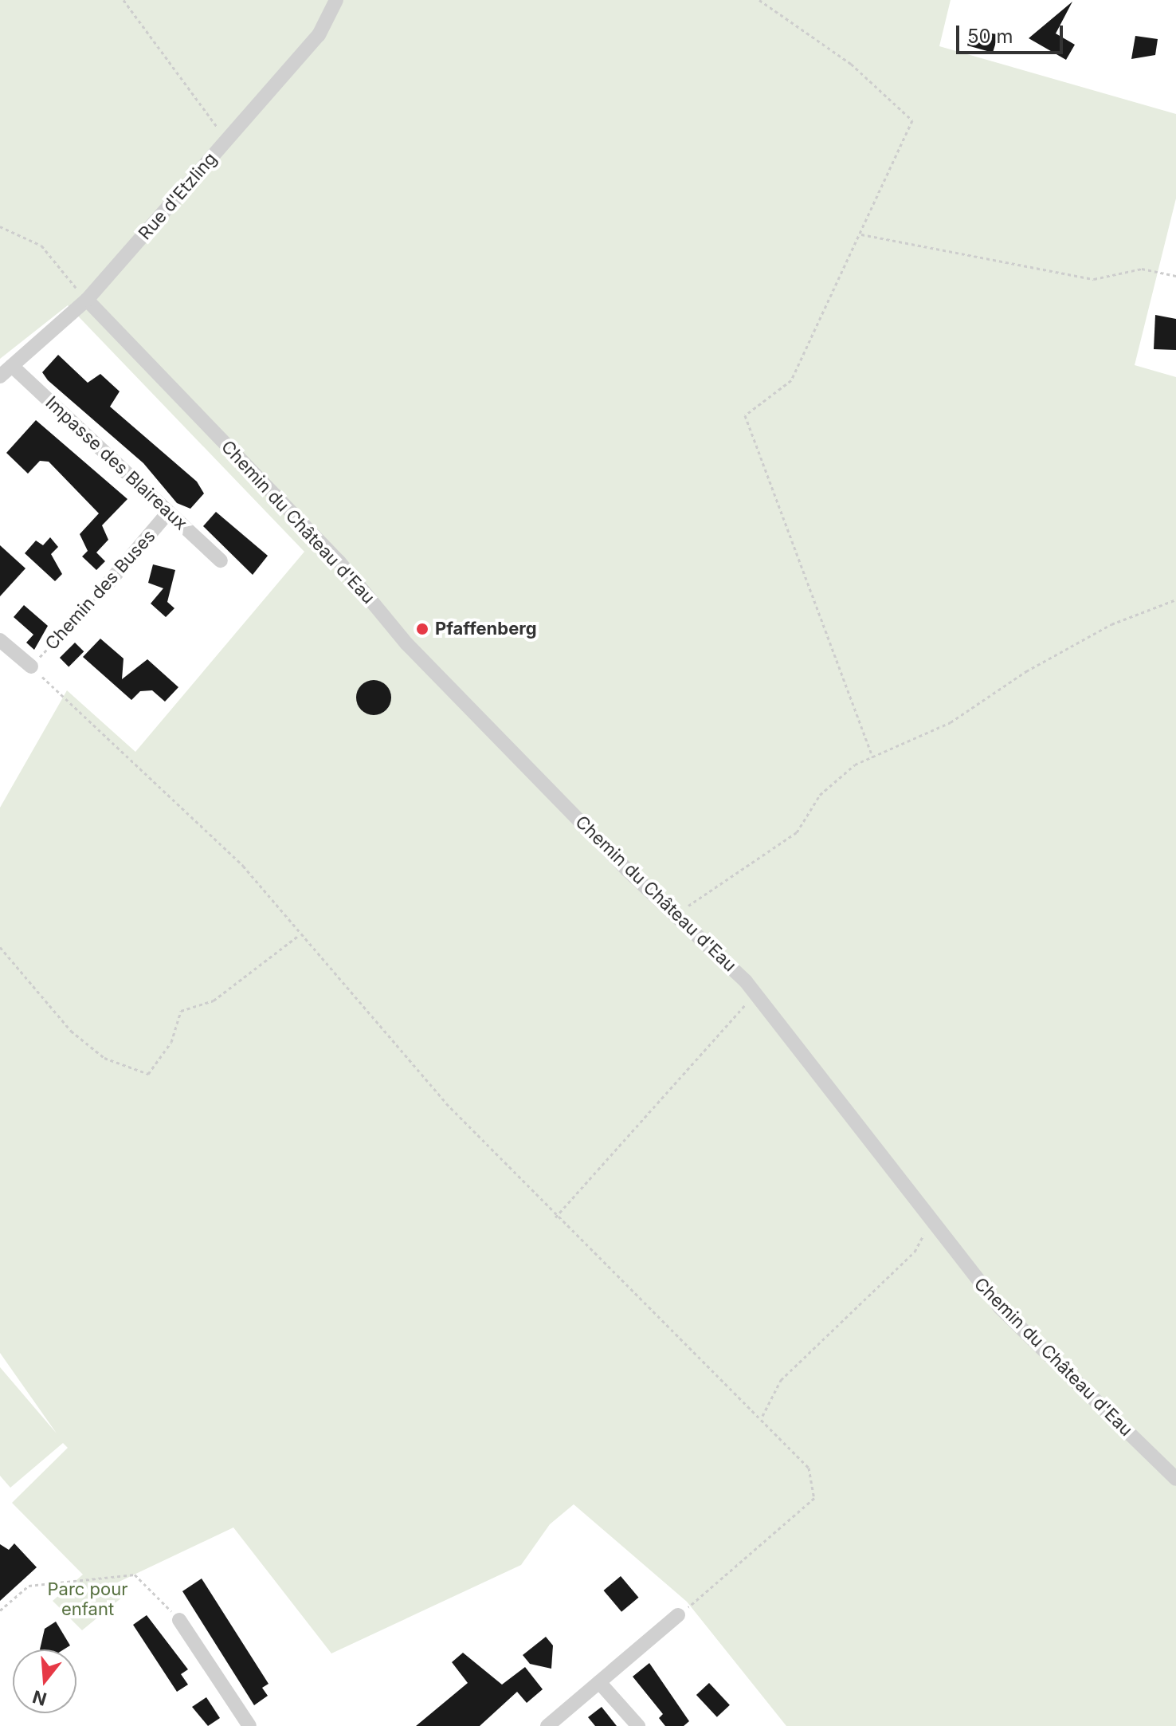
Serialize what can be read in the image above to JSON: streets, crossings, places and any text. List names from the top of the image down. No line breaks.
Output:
{"streets":{"street":["Rue d'Etzling","Impasse des Blaireaux","Chemin du Château d'Eau","Chemin des Buses"]},"crossings":[["Rue d'Etzling","Impasse des Blaireaux"],["Rue d'Etzling","Chemin du Château d'Eau"],["Impasse des Blaireaux","Chemin des Buses"]],"parks":["Parc pour enfant"],"places":["Pfaffenberg"],"scale_bar":"50 m","north":"bottom"}
